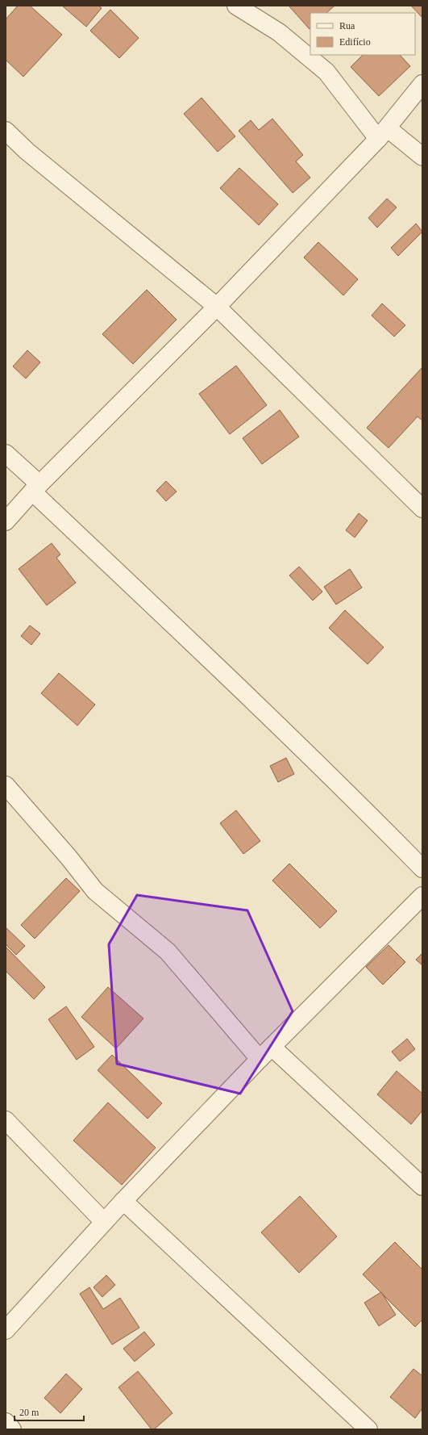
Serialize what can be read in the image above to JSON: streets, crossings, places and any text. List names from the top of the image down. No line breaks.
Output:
{"legend":["Rua","Edifício"],"scale_bar":"20 m"}
